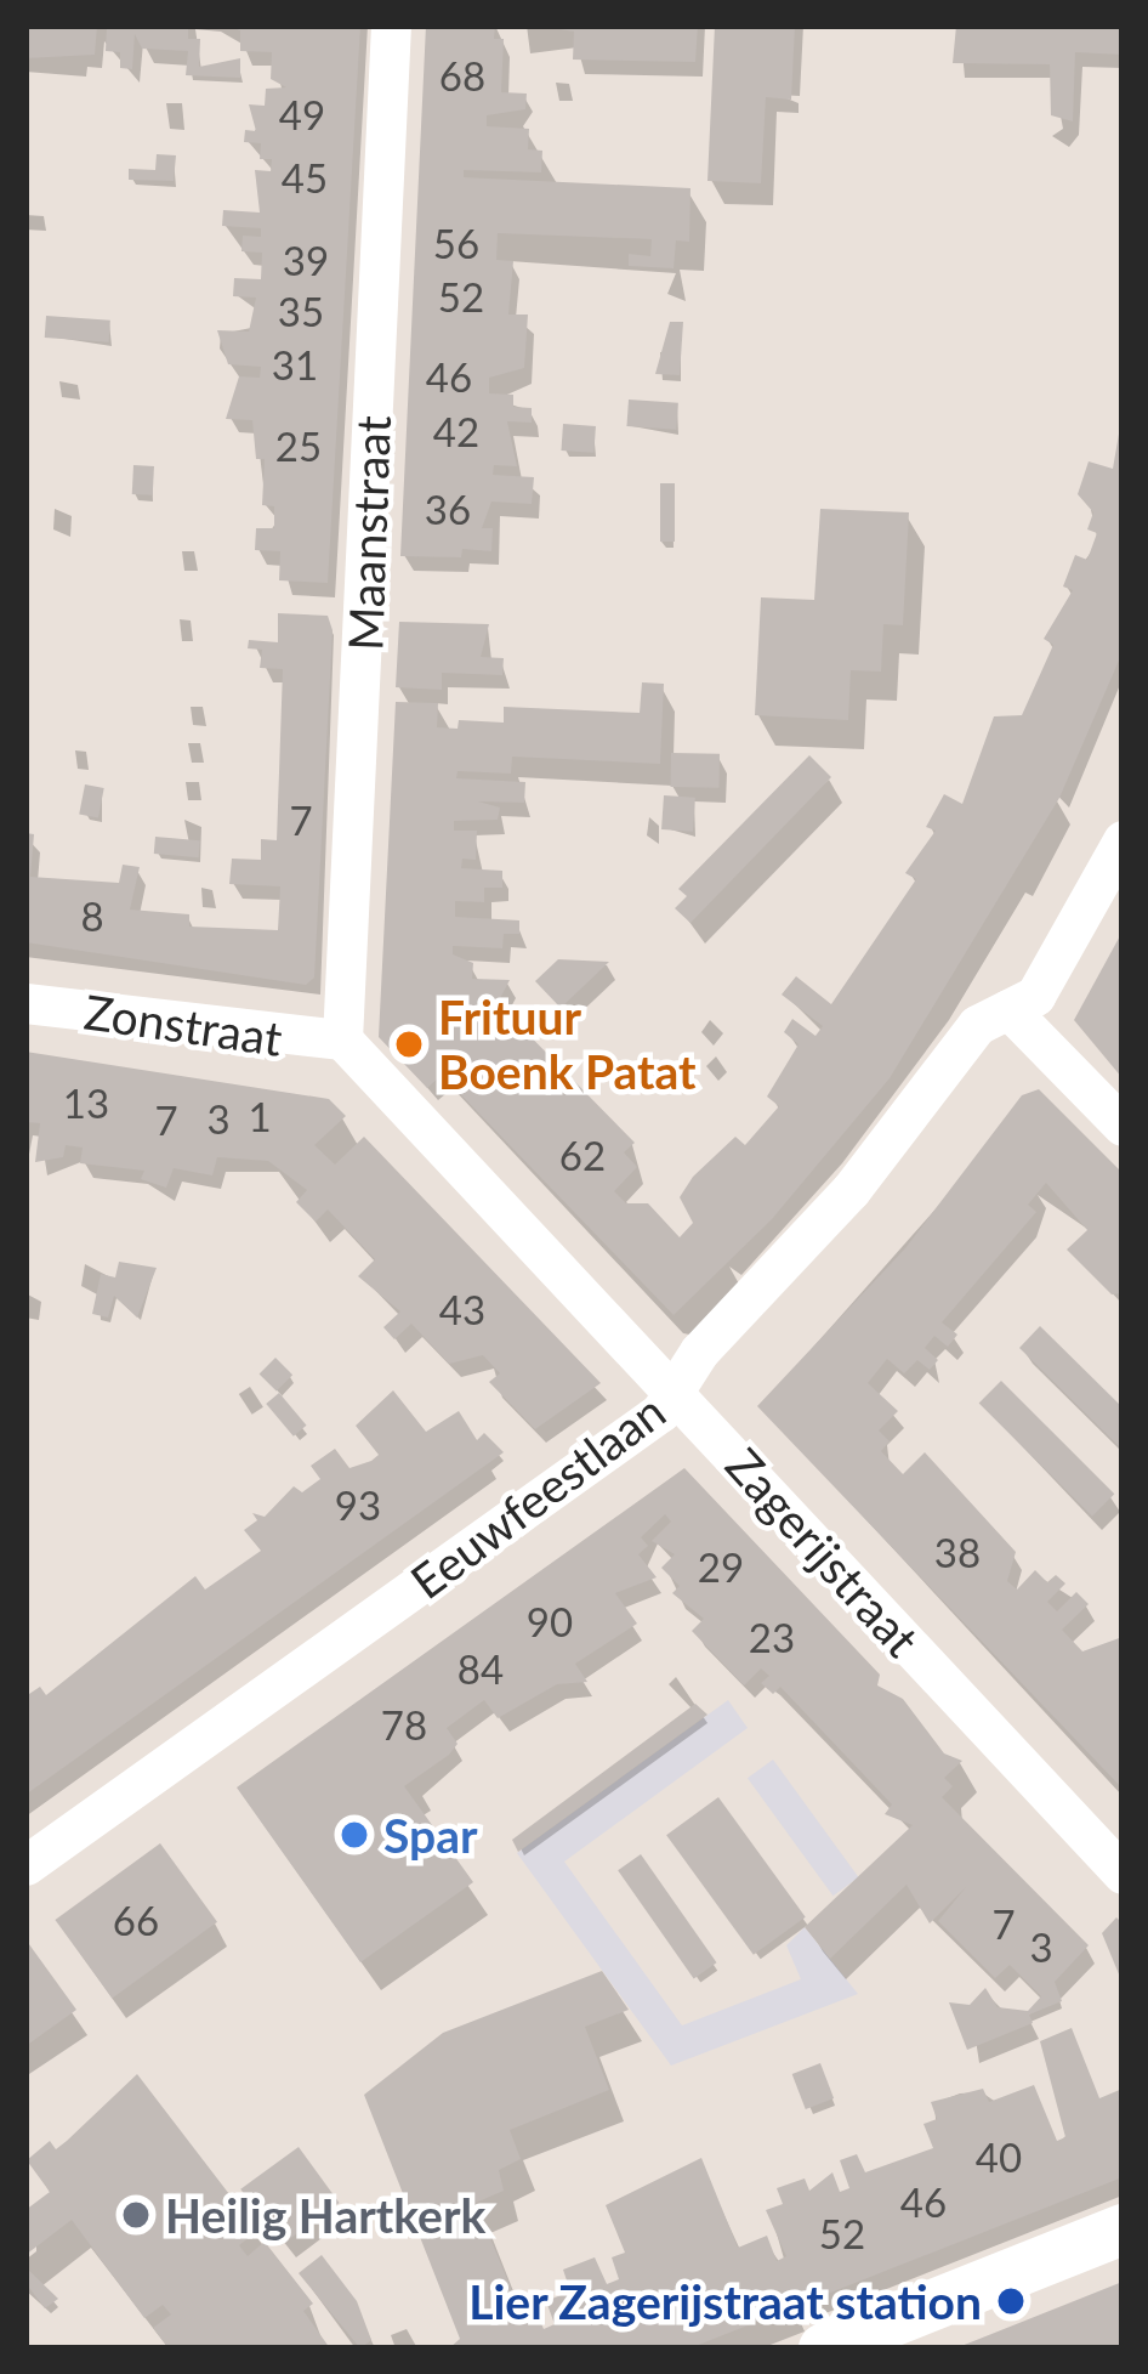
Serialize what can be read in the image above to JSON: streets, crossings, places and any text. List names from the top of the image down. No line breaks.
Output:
{"streets":{"street":["Maanstraat","Zonstraat","Eeuwfeestlaan","Zagerijstraat"]},"crossings":[["Maanstraat","Zonstraat"],["Maanstraat","Zagerijstraat"],["Zonstraat","Zagerijstraat"],["Eeuwfeestlaan","Zagerijstraat"]],"places":["Frituur Boenk Patat","Spar","Heilig Hartkerk","Lier Zagerijstraat station"],"house_numbers":["68","49","45","56","39","52","35","31","46","42","25","36","7","8","13","1","3","7","62","43","93","38","29","90","23","84","78","66","7","3","40","46","52"]}
